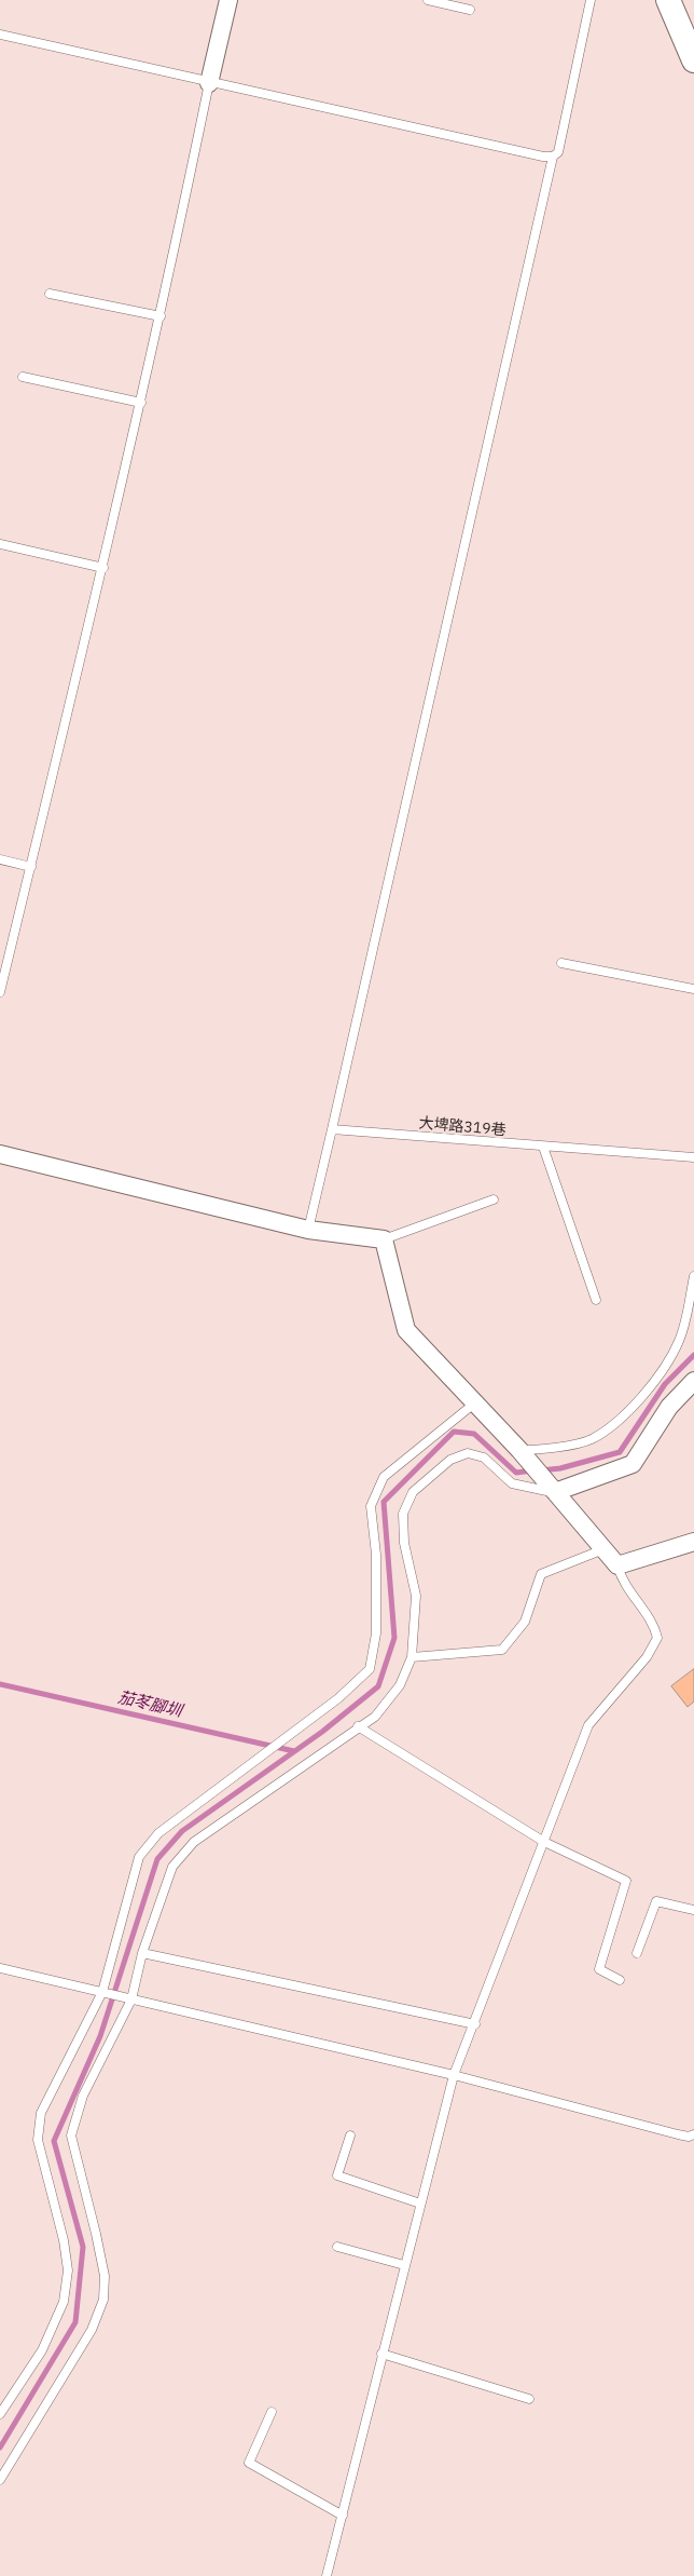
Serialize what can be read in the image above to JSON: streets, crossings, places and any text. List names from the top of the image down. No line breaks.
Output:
{"streets":{"lane":["大埤路319巷"]},"water":["茄苳腳圳"]}
